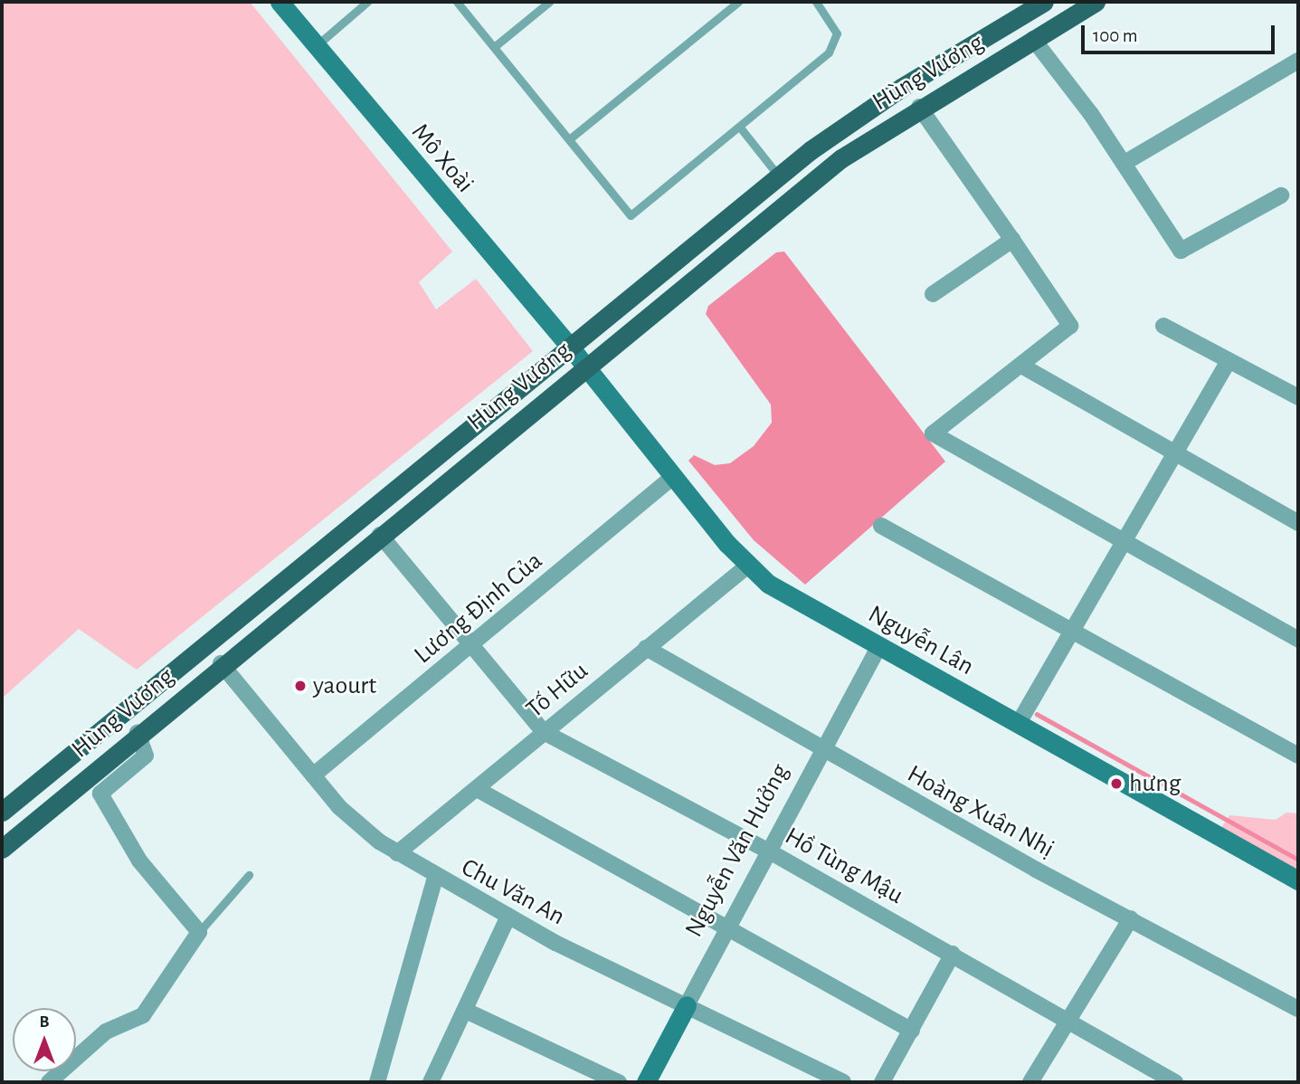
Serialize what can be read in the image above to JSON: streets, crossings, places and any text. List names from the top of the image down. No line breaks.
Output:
{"streets":{"main road":["Hùng Vương"],"street":["Mô Xoài","Lương Định Của","Nguyễn Lân","Tố Hữu","Hoàng Xuân Nhị","Nguyễn Văn Hưởng","Hồ Tùng Mậu","Chu Văn An"]},"crossings":[["Hùng Vương","Mô Xoài"],["Hùng Vương","Nguyễn Lân"],["Hùng Vương","Hồ Tùng Mậu"],["Hùng Vương","Chu Văn An"],["Mô Xoài","Nguyễn Lân"],["Lương Định Của","Nguyễn Lân"],["Lương Định Của","Hồ Tùng Mậu"],["Lương Định Của","Chu Văn An"],["Nguyễn Lân","Tố Hữu"],["Nguyễn Lân","Nguyễn Văn Hưởng"],["Tố Hữu","Hoàng Xuân Nhị"],["Tố Hữu","Hồ Tùng Mậu"],["Tố Hữu","Chu Văn An"],["Hoàng Xuân Nhị","Nguyễn Văn Hưởng"],["Nguyễn Văn Hưởng","Hồ Tùng Mậu"],["Nguyễn Văn Hưởng","Chu Văn An"]],"places":["yaourt","hưng"],"scale_bar":"100 m","north":"top"}
